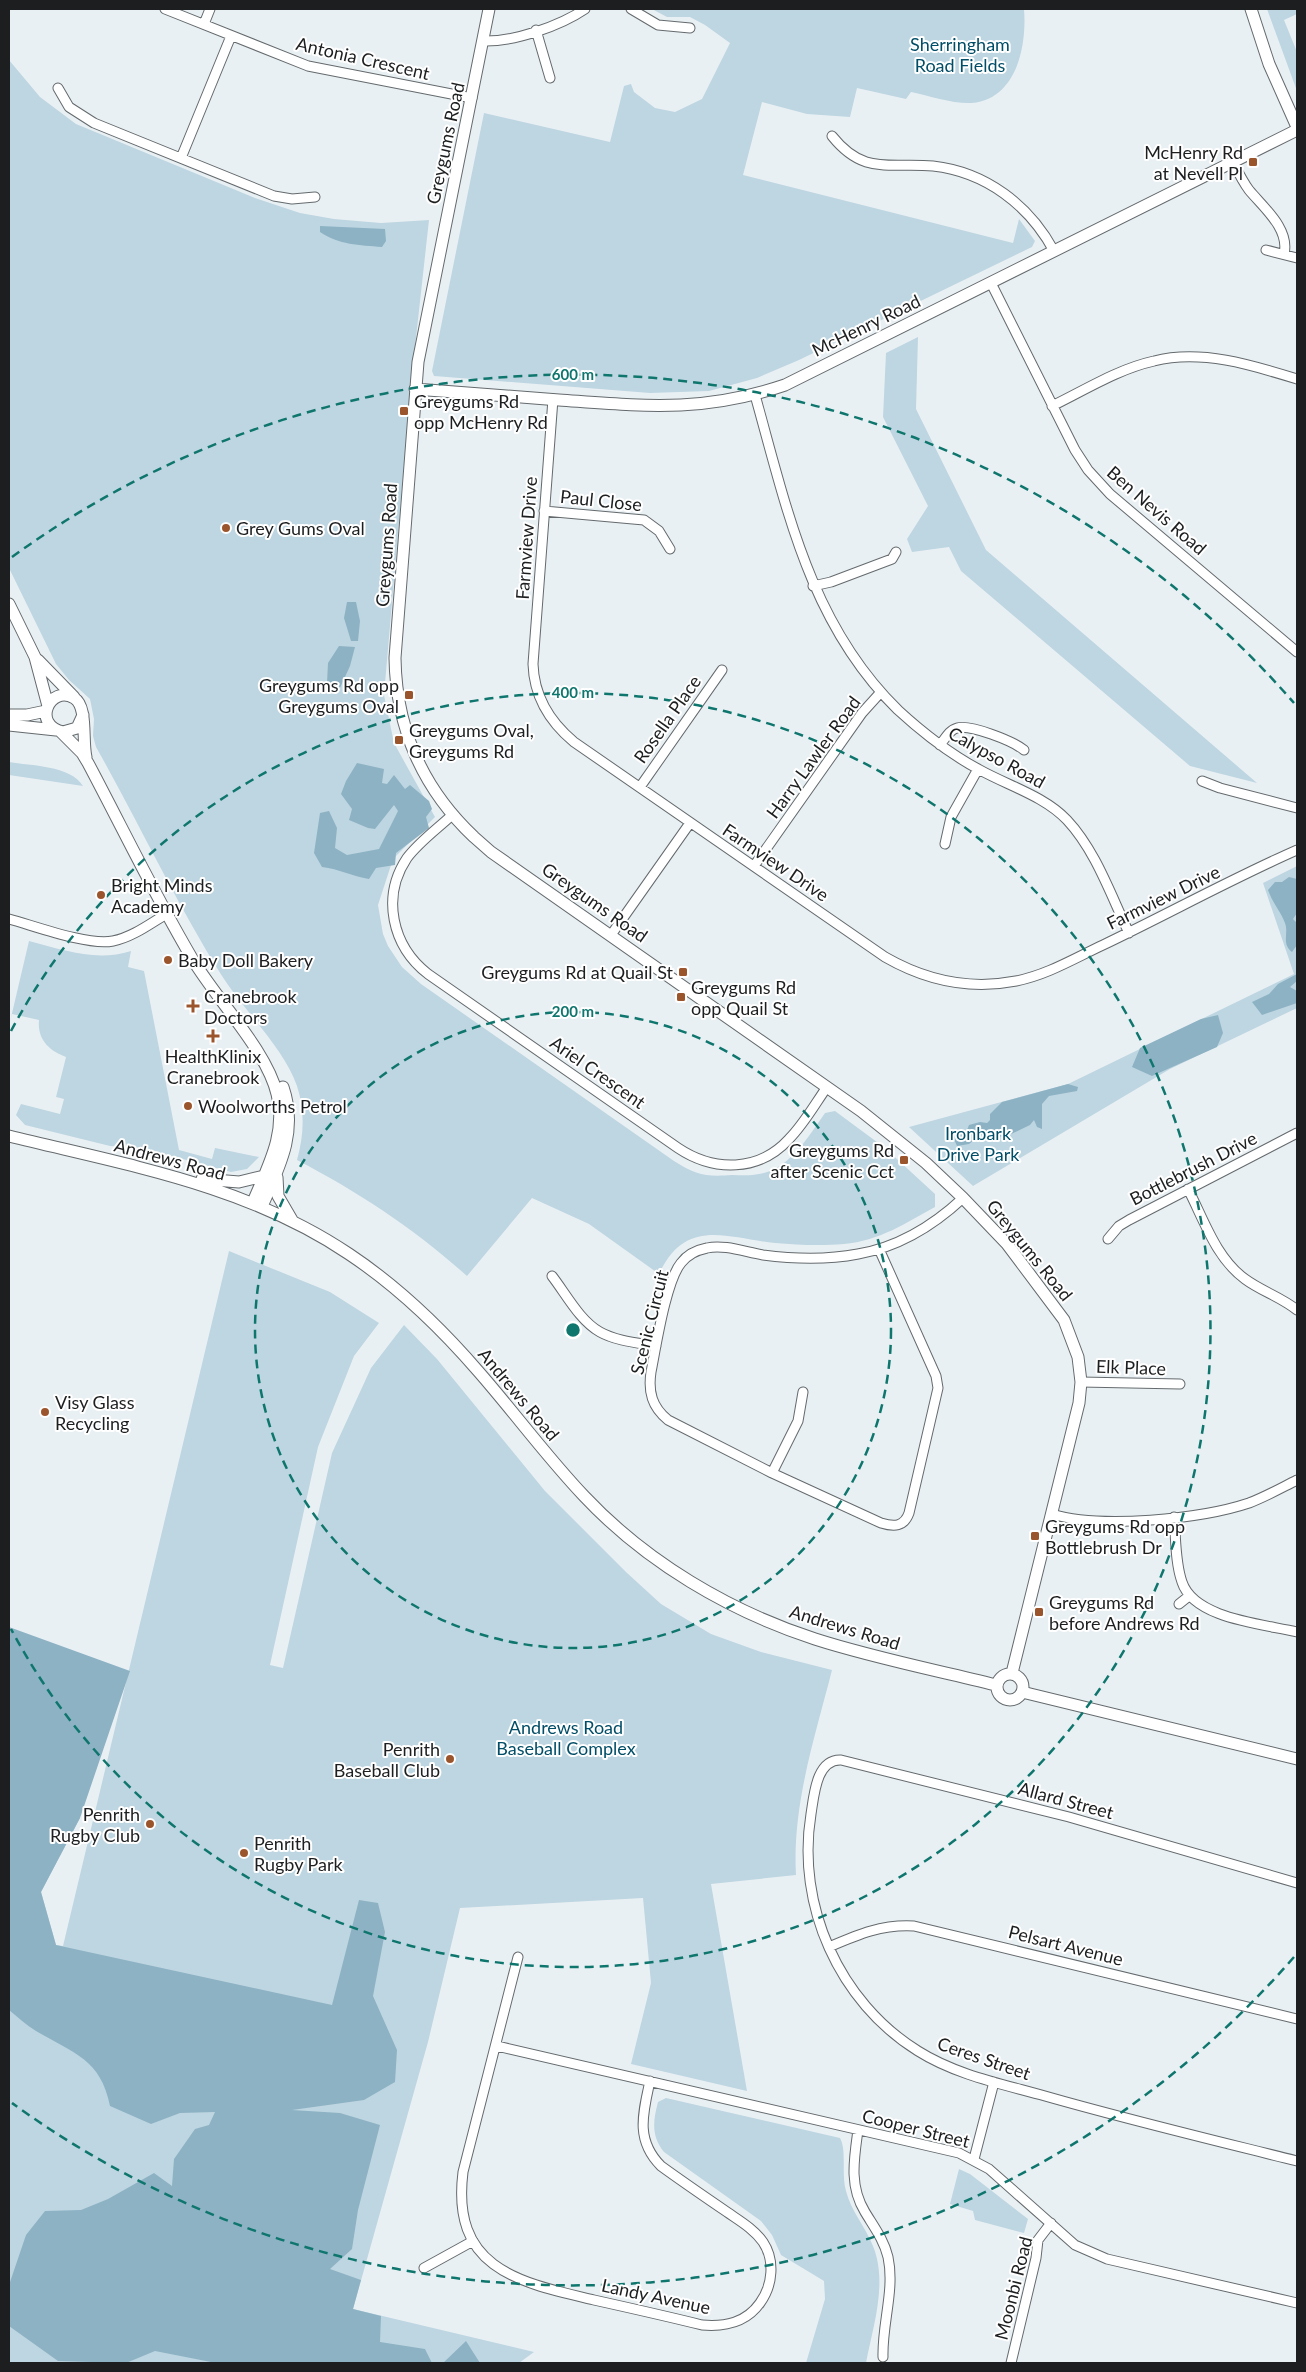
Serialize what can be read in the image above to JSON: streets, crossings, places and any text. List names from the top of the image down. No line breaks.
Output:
{"streets":{"street":["Antonia Crescent","Greygums Road","McHenry Road","Paul Close","Ben Nevis Road","Farmview Drive","Rosella Place","Harry Lawler Road","Calypso Road","Ariel Crescent","Andrews Road","Bottlebrush Drive","Scenic Circuit","Elk Place","Allard Street","Pelsart Avenue","Ceres Street","Cooper Street","Moonbi Road","Landy Avenue"]},"crossings":[["Antonia Crescent","Greygums Road"],["Greygums Road","McHenry Road"],["Greygums Road","Ariel Crescent"],["Greygums Road","Andrews Road"],["Greygums Road","Scenic Circuit"],["Greygums Road","Elk Place"],["McHenry Road","Ben Nevis Road"],["McHenry Road","Farmview Drive"],["McHenry Road","Calypso Road"],["Paul Close","Farmview Drive"],["Farmview Drive","Rosella Place"],["Farmview Drive","Harry Lawler Road"],["Farmview Drive","Calypso Road"],["Harry Lawler Road","Calypso Road"],["Allard Street","Ceres Street"],["Pelsart Avenue","Ceres Street"],["Cooper Street","Moonbi Road"],["Cooper Street","Landy Avenue"]],"parks":["Sherringham Road Fields","Ironbark Drive Park","Andrews Road Baseball Complex"],"places":{"transit":["McHenry Rd at Nevell Pl","Greygums Rd opp McHenry Rd","Greygums Rd opp Greygums Oval","Greygums Oval, Greygums Rd","Greygums Rd at Quail St","Greygums Rd opp Quail St","Greygums Rd after Scenic Cct","Greygums Rd opp Bottlebrush Dr","Greygums Rd before Andrews Rd"],"other":["Grey Gums Oval","Bright Minds Academy","Baby Doll Bakery","Woolworths Petrol","Visy Glass Recycling","Penrith Baseball Club","Penrith Rugby Club","Penrith Rugby Park"],"health":["Cranebrook Doctors","HealthKlinix Cranebrook"]},"rings":["600 m","400 m","200 m"]}
